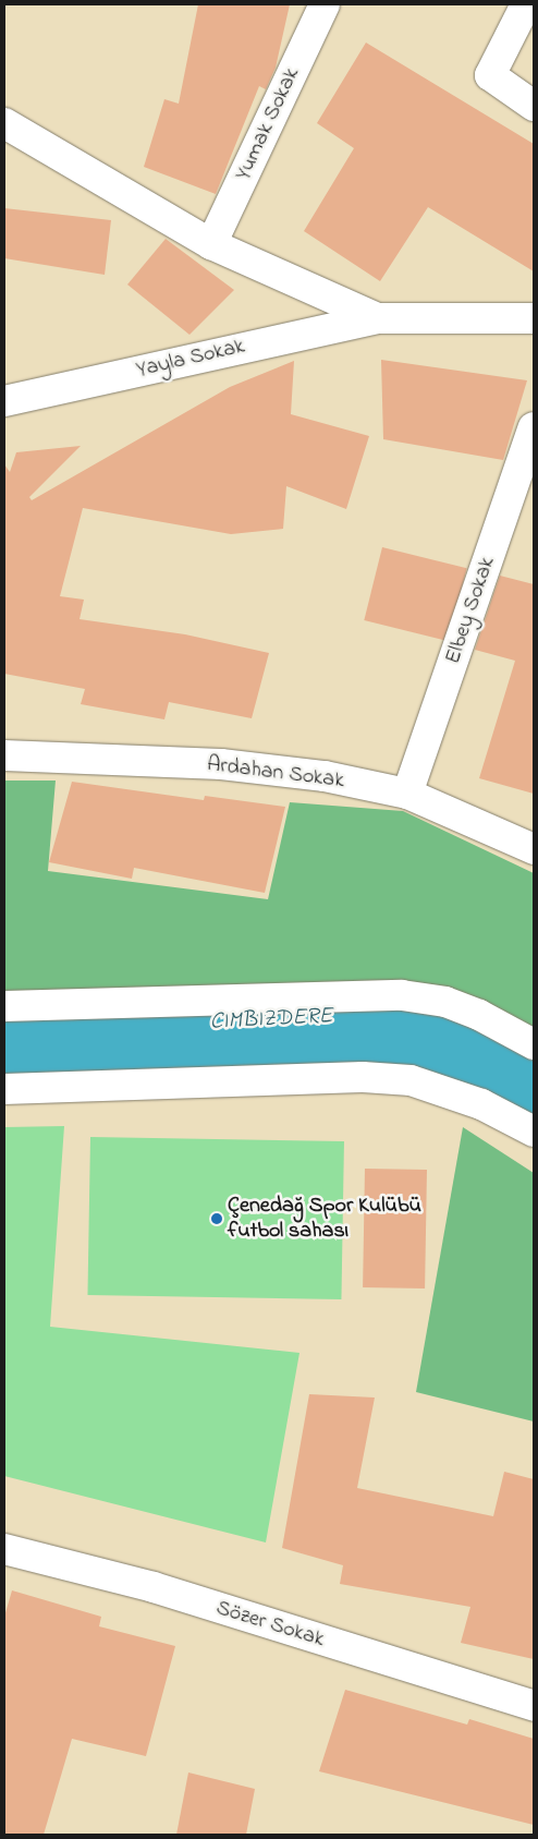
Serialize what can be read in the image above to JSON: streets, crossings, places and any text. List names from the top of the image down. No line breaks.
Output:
{"streets":{"street":["Yumak Sokak","Yayla Sokak","Elbey Sokak","Ardahan Sokak","Sözer Sokak"]},"crossings":[["Elbey Sokak","Ardahan Sokak"]],"water":["CIMBIZDERE"],"places":["Çenedağ Spor Kulübü futbol sahası"]}
